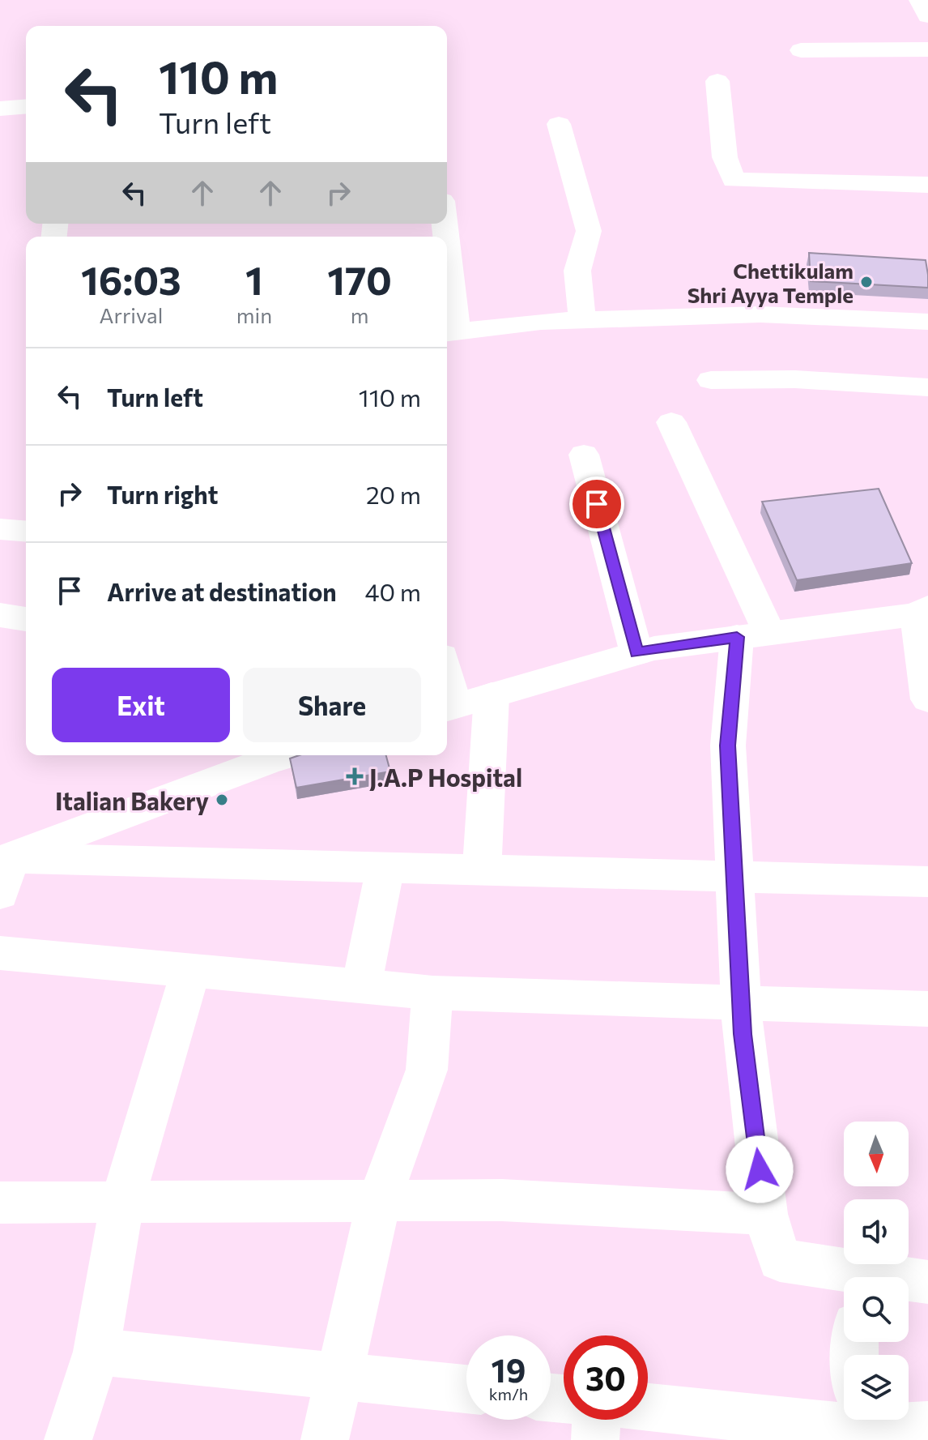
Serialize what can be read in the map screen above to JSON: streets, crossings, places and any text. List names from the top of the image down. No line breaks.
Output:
{"places":{"other":["Chettikulam Shri Ayya Temple","Italian Bakery"],"health":["J.A.P Hospital"]},"north":"bottom","page":{"turn":["110 m","Turn left"],"eta":["16:03","Arrival","1","min","170","m"],"list":[{"name":"Turn left","value":"110 m"},{"name":"Turn right","value":"20 m"},{"name":"Arrive at destination","value":"40 m"}],"buttons":["Exit","Share"],"speed":"19 km/h","limit":"30"}}
